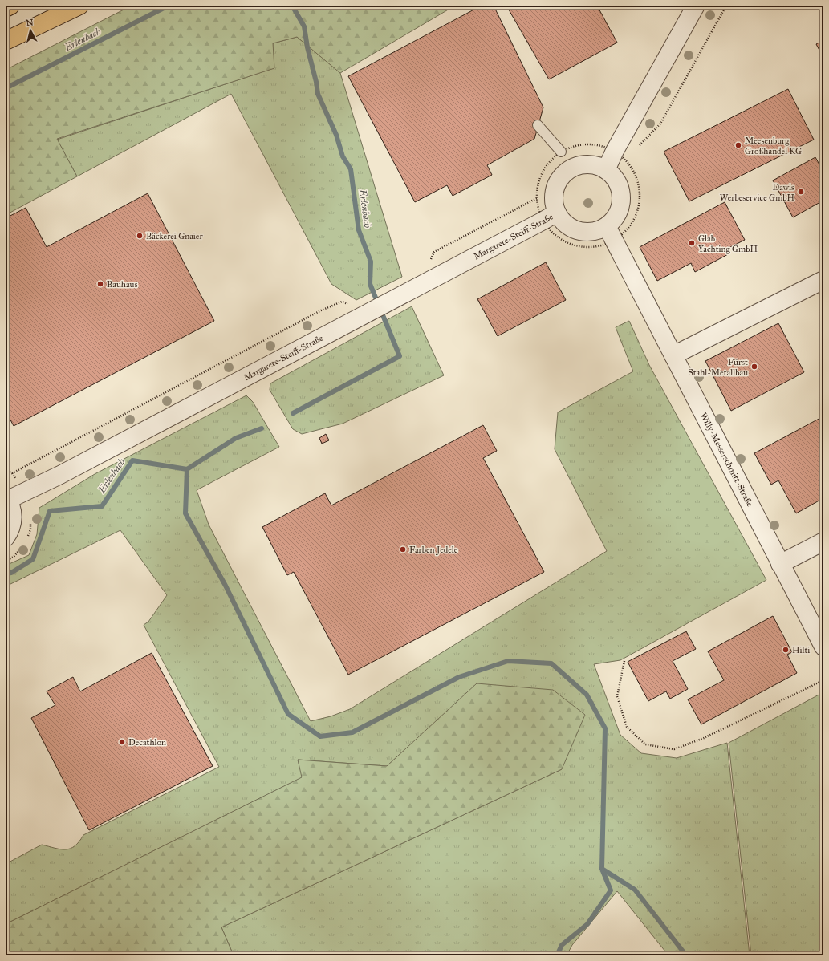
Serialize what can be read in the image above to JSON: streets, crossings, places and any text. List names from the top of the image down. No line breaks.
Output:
{"streets":{"street":["Margarete-Steiff-Straße","Willy-Messerschmitt-Straße"]},"crossings":[["Margarete-Steiff-Straße","Willy-Messerschmitt-Straße"]],"water":["Erlenbach"],"places":["Meesenburg Großhandel KG","Dawis Werbeservice GmbH","Bäckerei Gnaier","Glab Yachting GmbH","Bauhaus","Fürst Stahl-Metallbau","Farben Jedele","Hilti","Decathlon"],"north":"top"}
